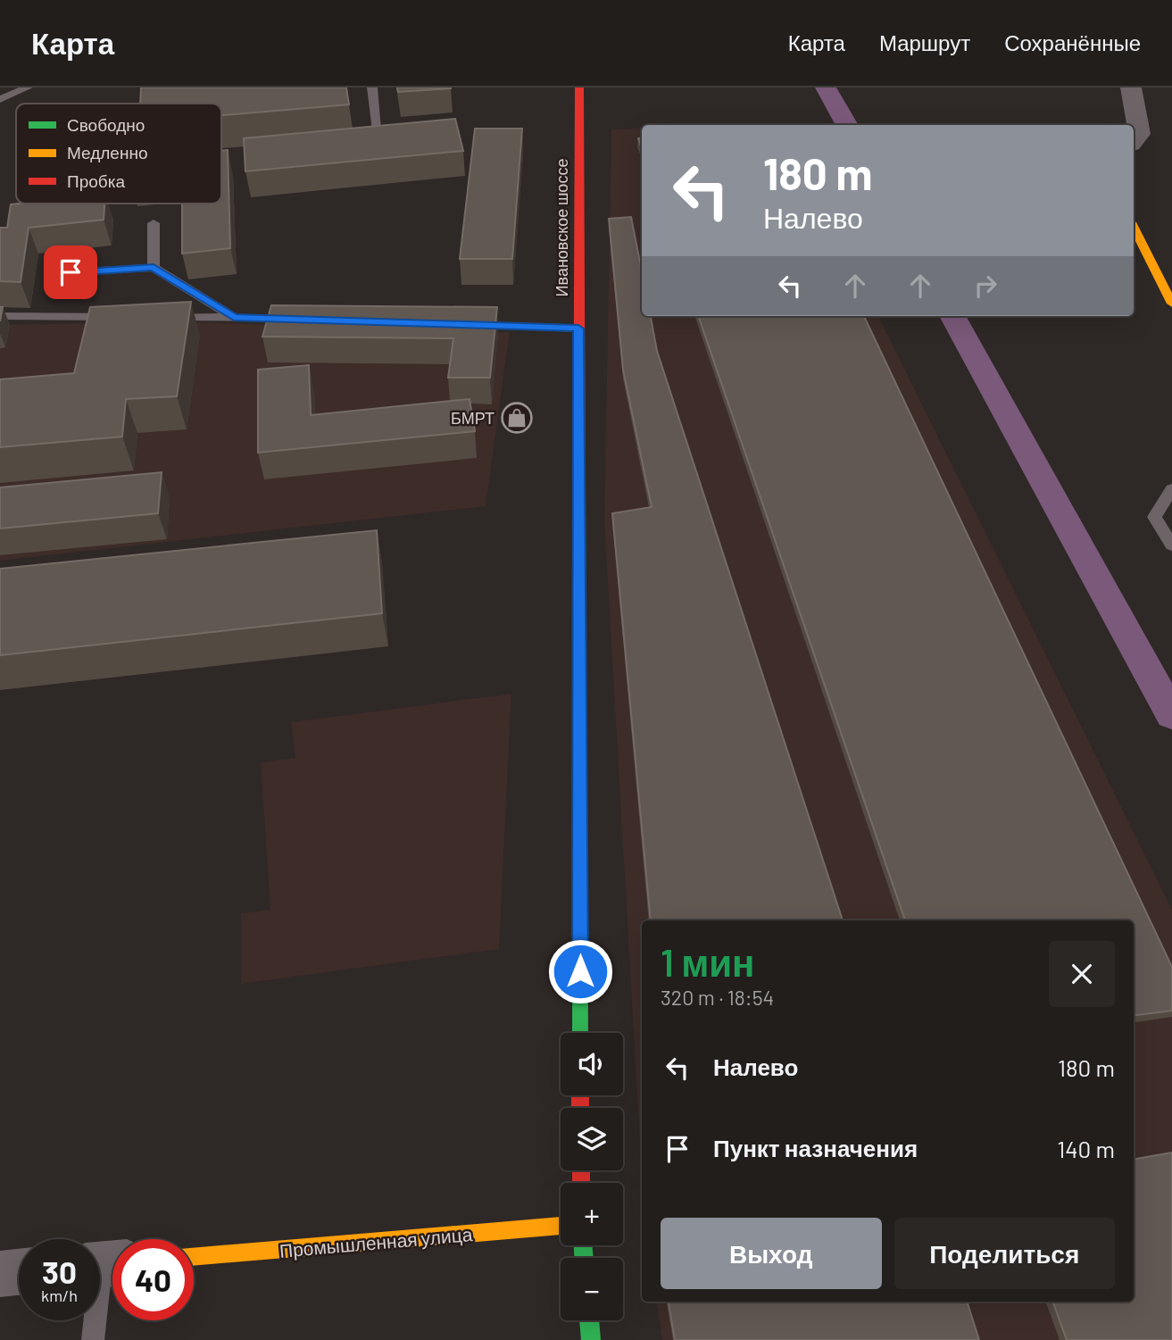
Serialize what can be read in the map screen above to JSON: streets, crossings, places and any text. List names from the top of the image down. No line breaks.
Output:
{"streets":{"street":["Ивановское шоссе","Промышленная улица"]},"places":{"shop":["БМРТ"]},"legend":["Свободно","Медленно","Пробка"],"page":{"header":"Карта","nav":["Карта","Маршрут","Сохранённые"],"turn":["180 m","Налево"],"heading":["1 мин","320 m · 18:54"],"list":[{"name":"Налево","value":"180 m"},{"name":"Пункт назначения","value":"140 m"}],"map_buttons":["+","−"],"buttons":["Выход","Поделиться"],"speed":"30 km/h","limit":"40"}}
